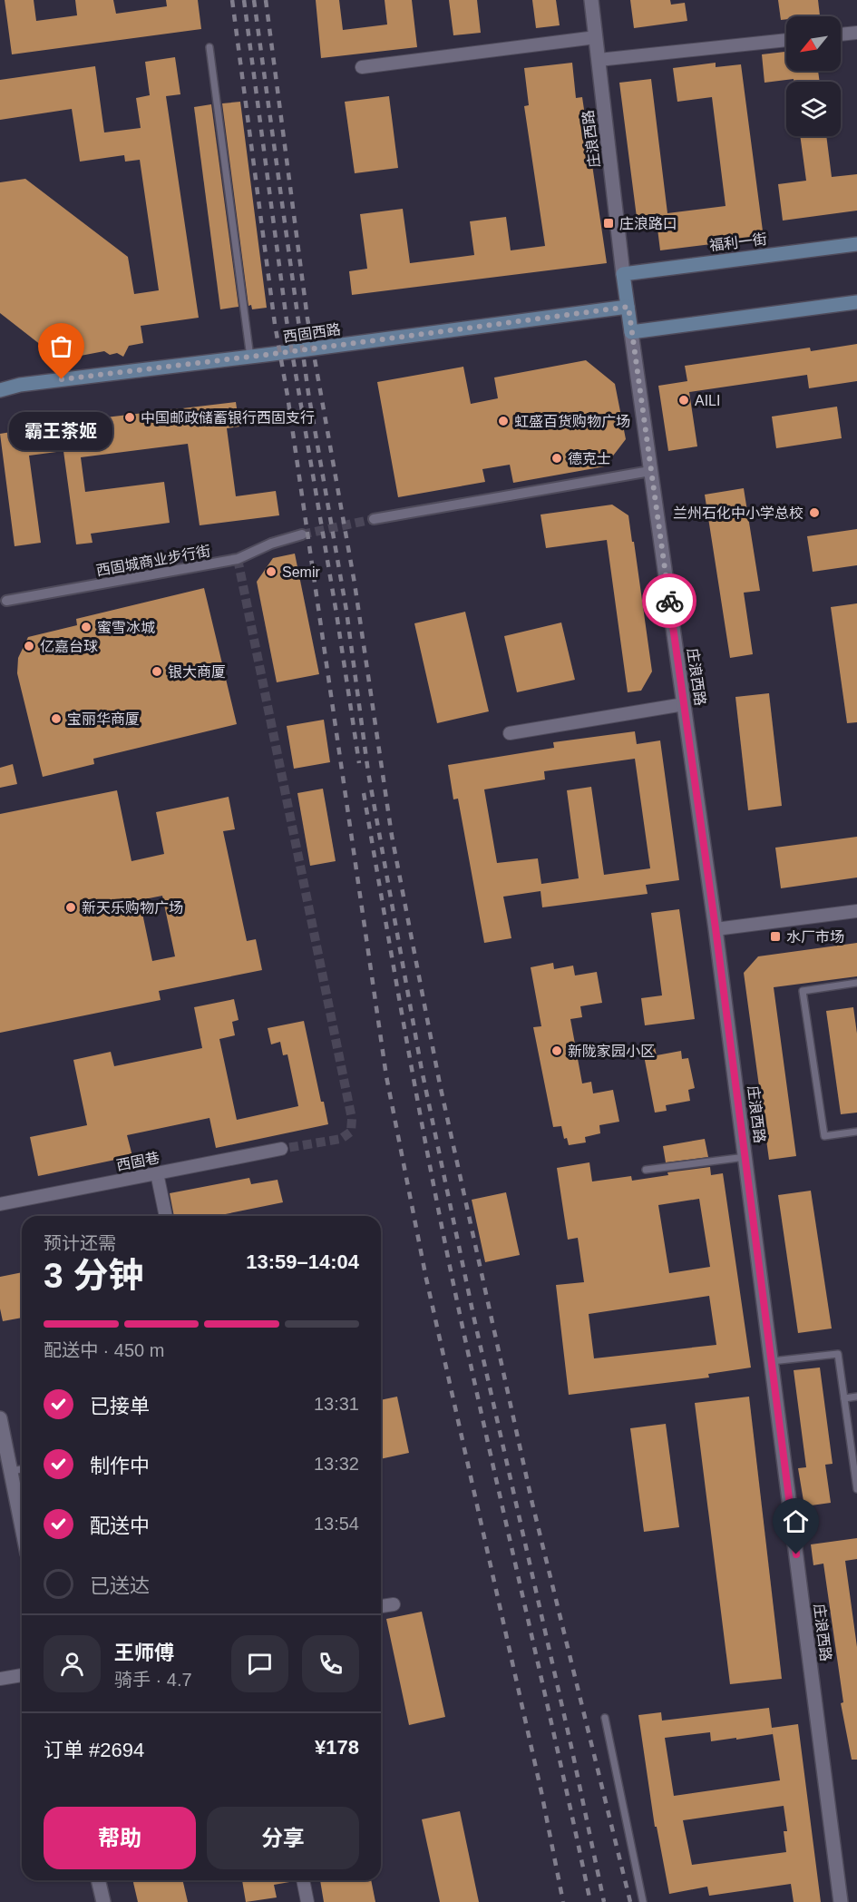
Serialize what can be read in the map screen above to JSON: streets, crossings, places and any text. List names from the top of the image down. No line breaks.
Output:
{"streets":{"main road":["福利一街","西固西路"],"street":["庄浪西路","西固城商业步行街","西固巷"]},"crossings":[["庄浪西路","福利一街"]],"places":{"transit":["庄浪路口","水厂市场"],"other":["霸王茶姬","AILI","中国邮政储蓄银行西固支行","虹盛百货购物广场","德克士","兰州石化中小学总校","Semir","蜜雪冰城","亿嘉台球","银大商厦","宝丽华商厦","新天乐购物广场","新陇家园小区"]},"north":"bottom left","page":{"bubble":"霸王茶姬","heading":["3 分钟","预计还需","13:59–14:04"],"panel":["王师傅","骑手 · 4.7","订单 #2694","¥178"],"bar":"配送中 · 450 m","list":[["已接单","13:31"],["制作中","13:32"],["配送中","13:54"],"已送达"],"buttons":["帮助","分享"]}}
